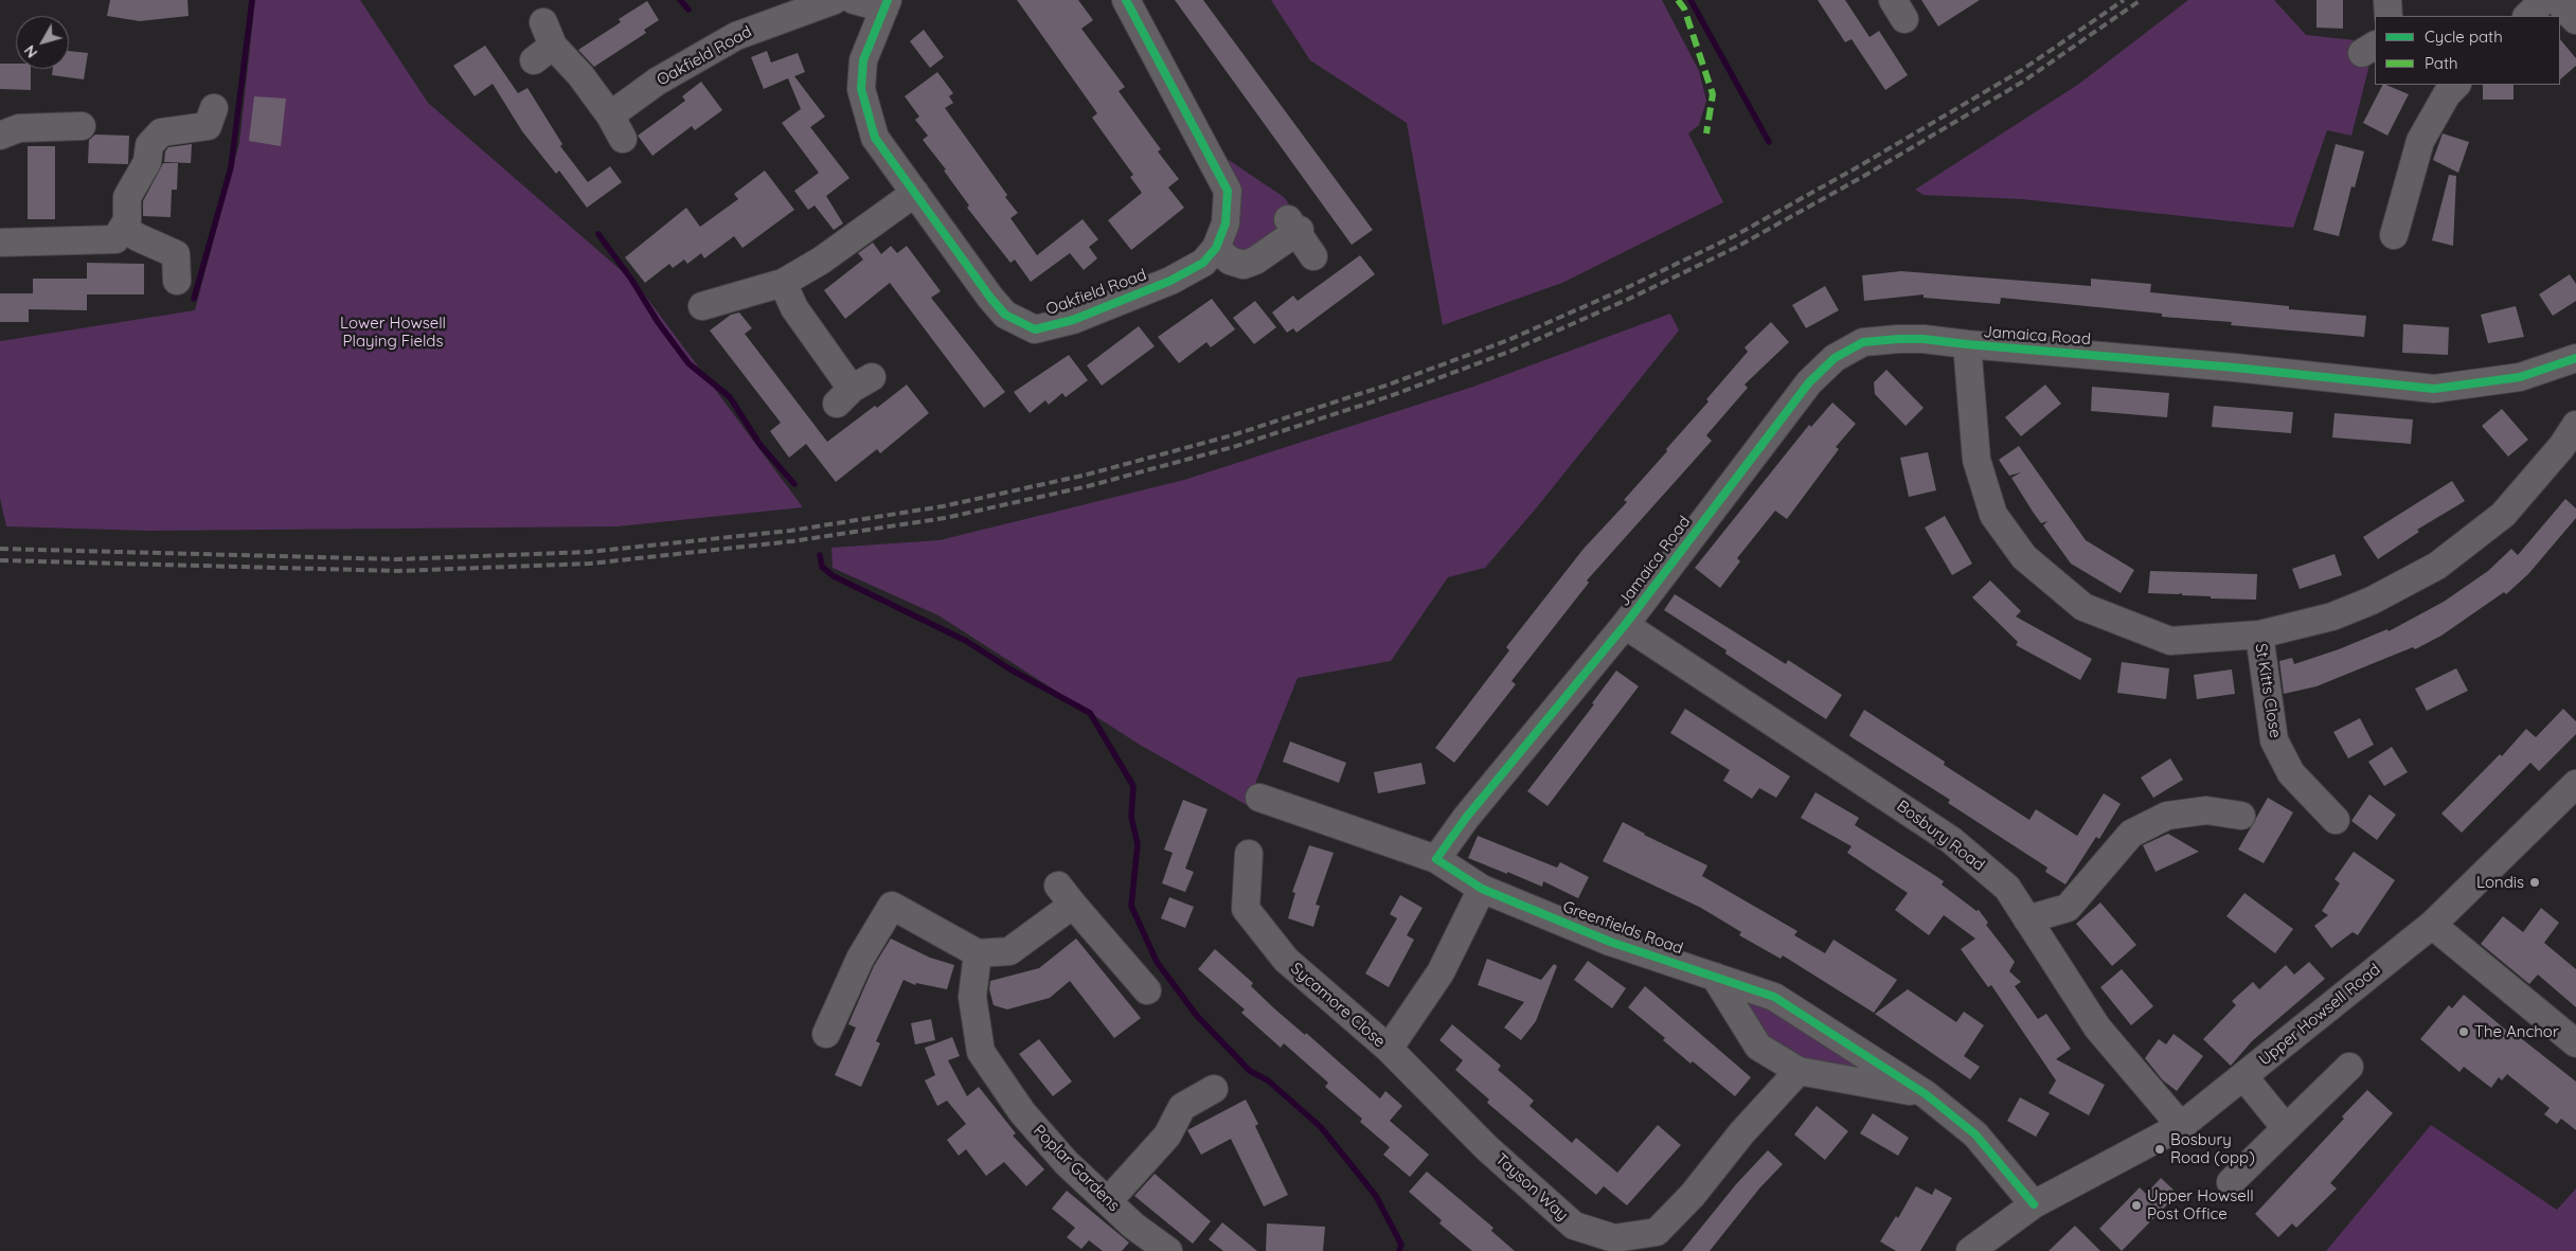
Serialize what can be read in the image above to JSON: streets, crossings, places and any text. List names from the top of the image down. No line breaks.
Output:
{"streets":{"street":["Oakfield Road","Jamaica Road","St Kitts Close","Bosbury Road","Greenfields Road","Sycamore Close","Upper Howsell Road","Poplar Gardens","Tayson Way"]},"crossings":[["Jamaica Road","Bosbury Road"],["Bosbury Road","Upper Howsell Road"],["Greenfields Road","Sycamore Close"],["Greenfields Road","Upper Howsell Road"],["Greenfields Road","Tayson Way"],["Sycamore Close","Tayson Way"]],"parks":["Lower Howsell Playing Fields"],"places":["Londis","The Anchor","Bosbury Road (opp)","Upper Howsell Post Office"],"legend":["Cycle path","Path"],"north":"bottom left"}
